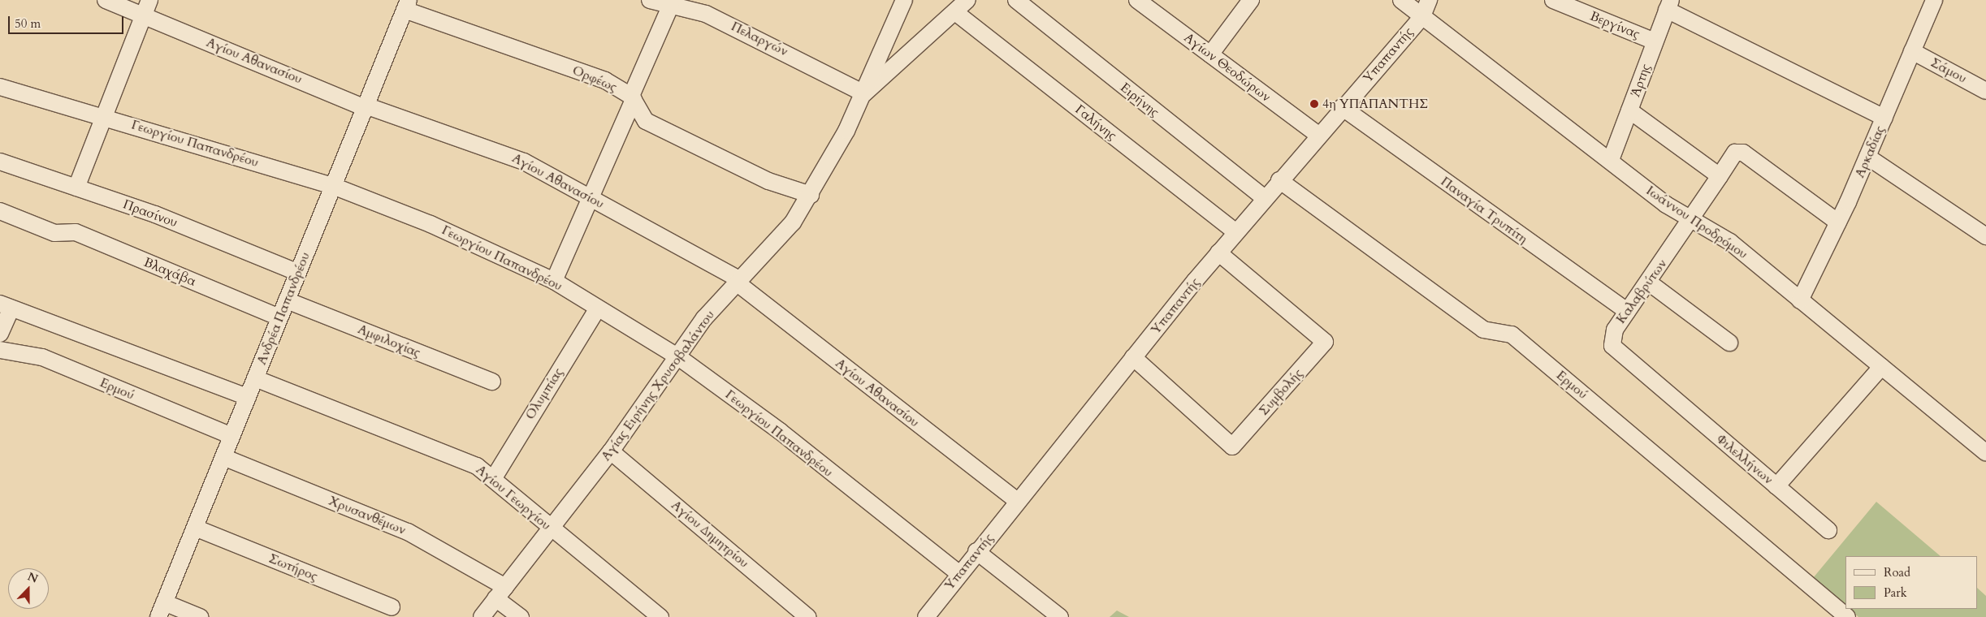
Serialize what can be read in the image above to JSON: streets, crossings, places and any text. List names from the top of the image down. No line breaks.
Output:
{"streets":{"street":["Βεργίνας","Πελαργών","Υπαπαντής","Αγίου Αθανασίου","Αγίων Θεοδώρων","Σάμου","Ορφέως","Άρτης","Ειρήνης","Γαλήνης","Γεωργίου Παπανδρέου","Αρκαδίας","Παναγία Τρυπίτη","Πρασίνου","Ιωάννου Προδρόμου","Βλαχάβα","Καλαβρύτων","Ανδρέα Παπανδρέου","Αμφιλοχίας","Ερμού","Αγίας Ειρήνης Χρυσοβαλάντου","Συμβολής","Ολυμπίας","Φιλελλήνων","Αγίου Γεωργίου","Χρυσανθέμων","Αγίου Δημητρίου","Σωτήρος"]},"crossings":[["Βεργίνας","Άρτης"],["Πελαργών","Αγίας Ειρήνης Χρυσοβαλάντου"],["Υπαπαντής","Αγίου Αθανασίου"],["Υπαπαντής","Αγίων Θεοδώρων"],["Υπαπαντής","Ειρήνης"],["Υπαπαντής","Γαλήνης"],["Υπαπαντής","Γεωργίου Παπανδρέου"],["Υπαπαντής","Παναγία Τρυπίτη"],["Υπαπαντής","Ιωάννου Προδρόμου"],["Υπαπαντής","Ερμού"],["Υπαπαντής","Συμβολής"],["Αγίου Αθανασίου","Ανδρέα Παπανδρέου"],["Αγίου Αθανασίου","Αγίας Ειρήνης Χρυσοβαλάντου"],["Σάμου","Αρκαδίας"],["Ορφέως","Ανδρέα Παπανδρέου"],["Άρτης","Ιωάννου Προδρόμου"],["Γεωργίου Παπανδρέου","Ανδρέα Παπανδρέου"],["Γεωργίου Παπανδρέου","Αγίας Ειρήνης Χρυσοβαλάντου"],["Γεωργίου Παπανδρέου","Ολυμπίας"],["Αρκαδίας","Ιωάννου Προδρόμου"],["Αρκαδίας","Καλαβρύτων"],["Παναγία Τρυπίτη","Καλαβρύτων"],["Πρασίνου","Ανδρέα Παπανδρέου"],["Ιωάννου Προδρόμου","Καλαβρύτων"],["Ιωάννου Προδρόμου","Φιλελλήνων"],["Βλαχάβα","Ανδρέα Παπανδρέου"],["Καλαβρύτων","Φιλελλήνων"],["Ανδρέα Παπανδρέου","Αμφιλοχίας"],["Ανδρέα Παπανδρέου","Ερμού"],["Ανδρέα Παπανδρέου","Αγίου Γεωργίου"],["Ανδρέα Παπανδρέου","Χρυσανθέμων"],["Ανδρέα Παπανδρέου","Σωτήρος"],["Αγίας Ειρήνης Χρυσοβαλάντου","Αγίου Γεωργίου"],["Αγίας Ειρήνης Χρυσοβαλάντου","Χρυσανθέμων"],["Αγίας Ειρήνης Χρυσοβαλάντου","Αγίου Δημητρίου"],["Ολυμπίας","Αγίου Γεωργίου"]],"places":["4η ΥΠΑΠΑΝΤΗΣ"],"legend":["Road","Park"],"scale_bar":"50 m","north":"top"}
